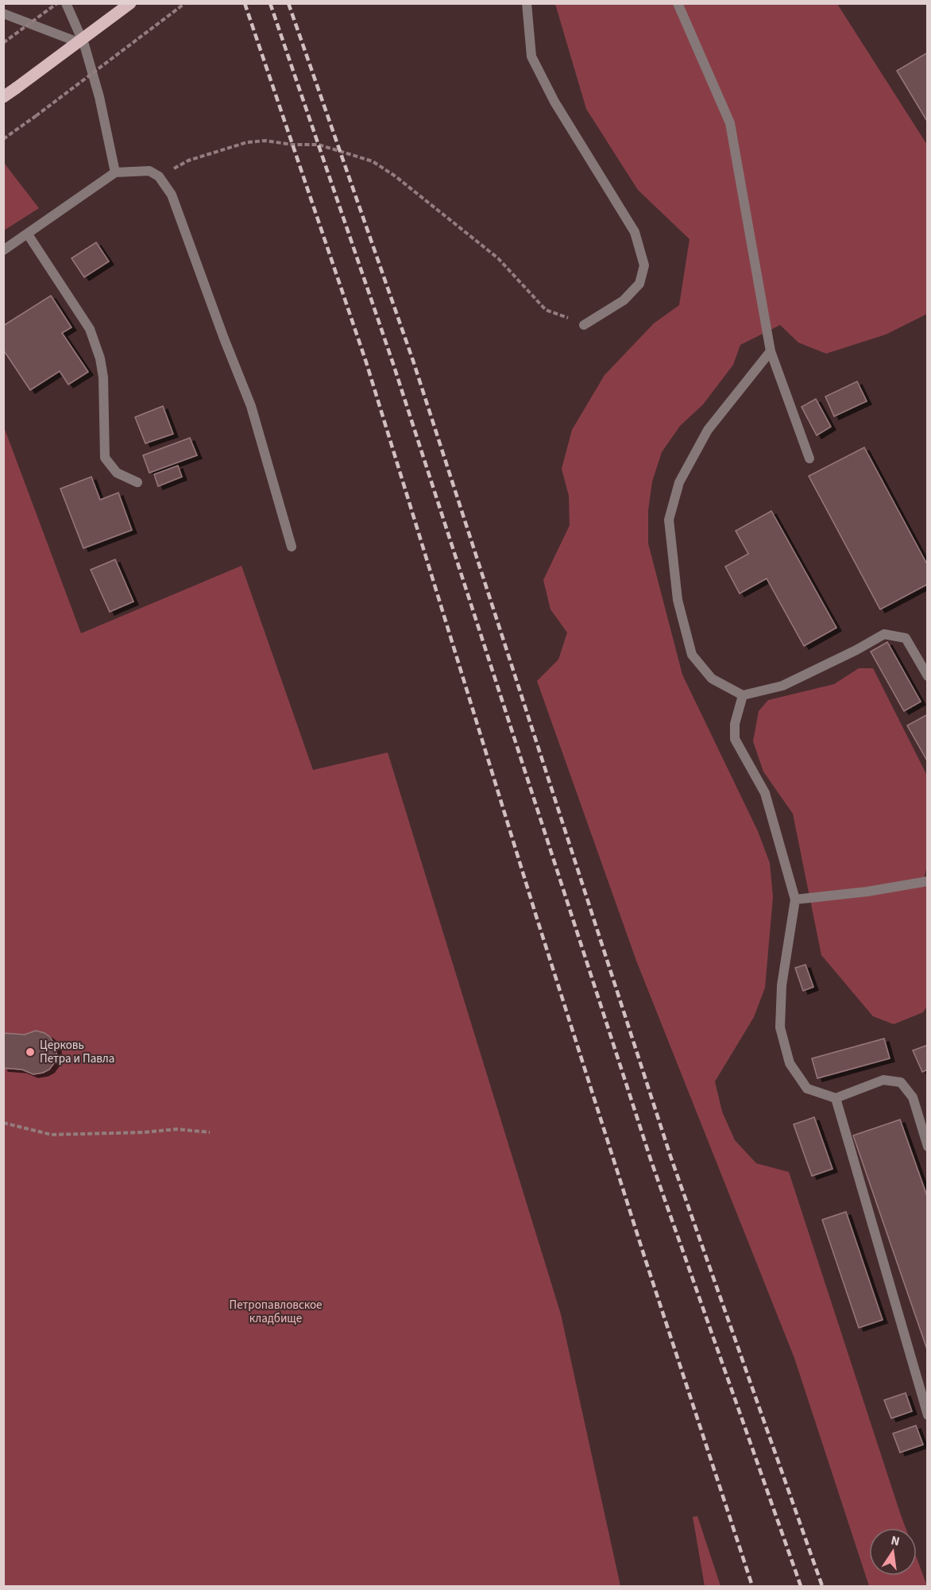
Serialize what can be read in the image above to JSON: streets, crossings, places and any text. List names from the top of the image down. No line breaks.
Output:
{"parks":["Петропавловское кладбище"],"places":["Церковь Петра и Павла"],"north":"top"}
